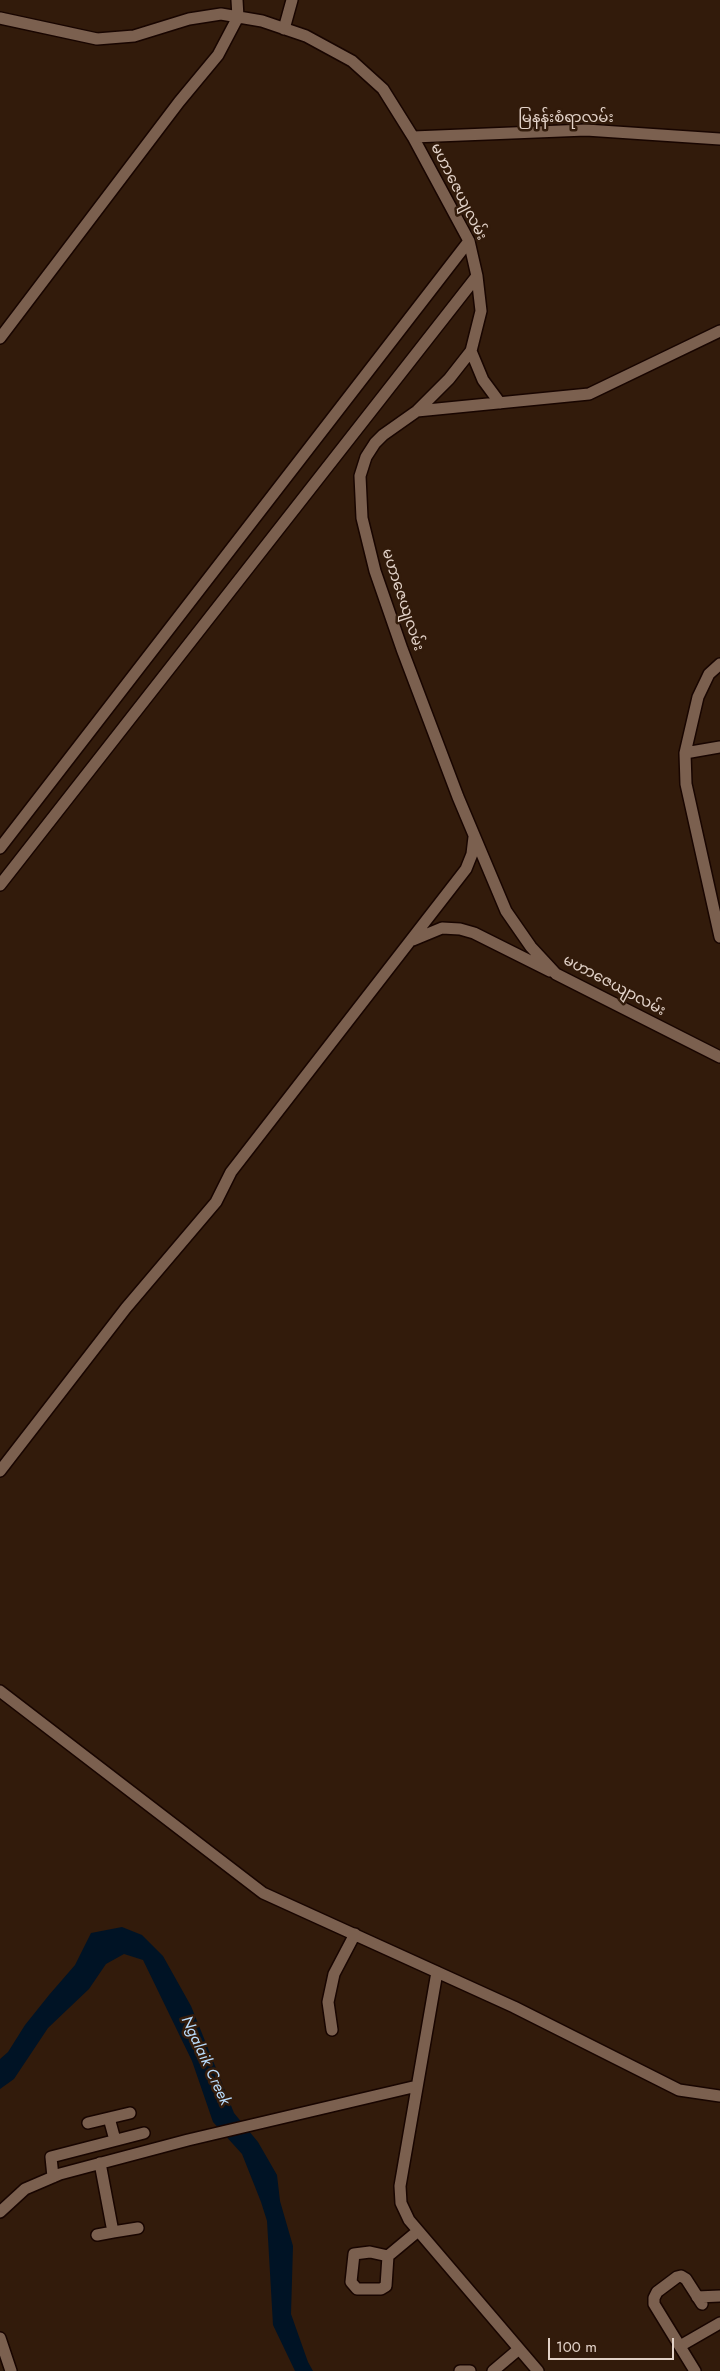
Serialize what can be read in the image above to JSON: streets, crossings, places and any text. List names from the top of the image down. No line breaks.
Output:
{"streets":{"street":["မြနန်းစံရာလမ်း","မဟာဇေယျလမ်း","မဟာဇေယျာလမ်း"]},"crossings":[["မြနန်းစံရာလမ်း","မဟာဇေယျလမ်း"],["မဟာဇေယျလမ်း","မဟာဇေယျာလမ်း"]],"water":["Ngalaik Creek"],"scale_bar":"100 m"}
